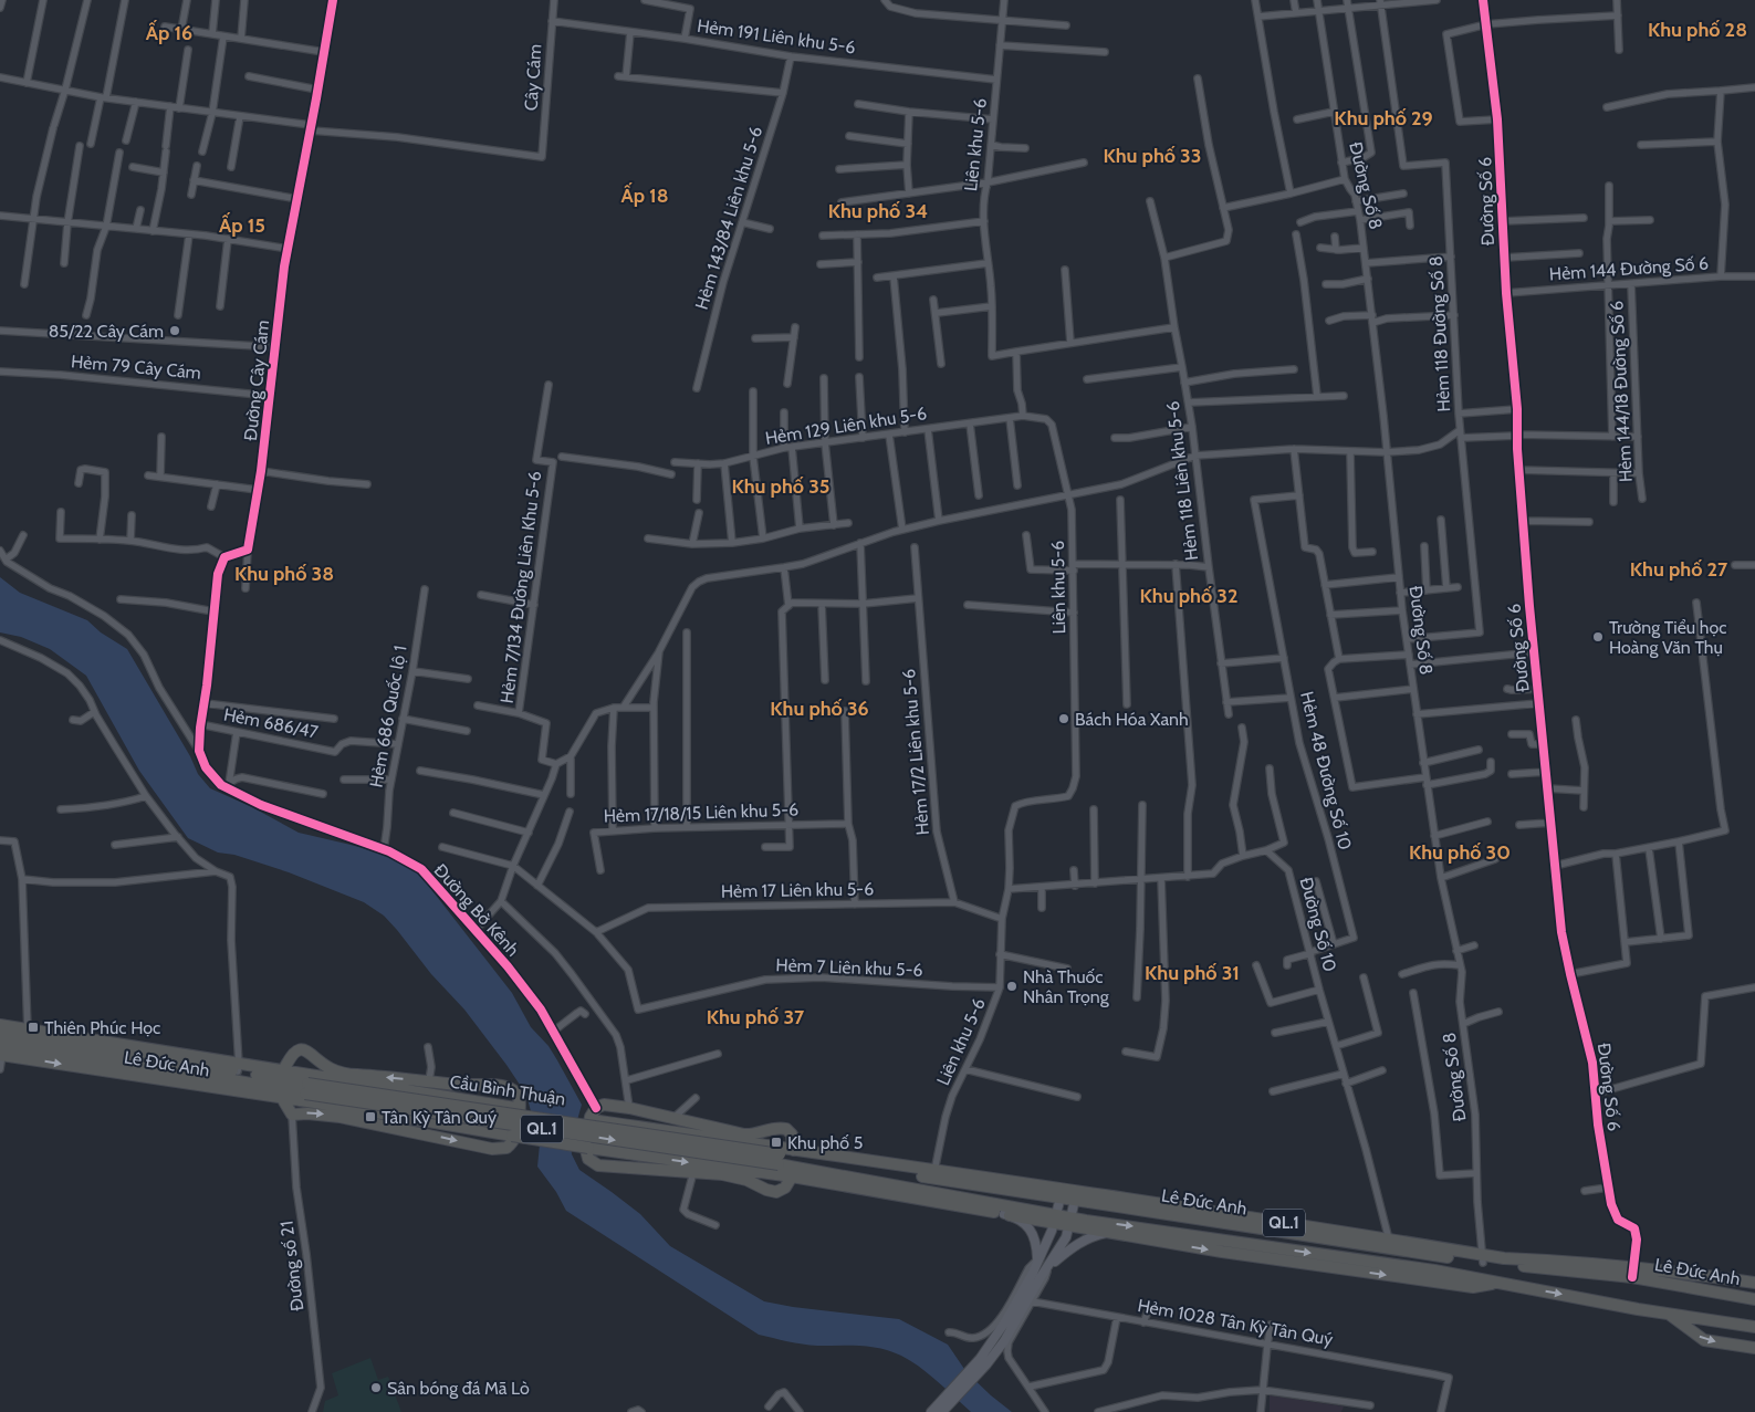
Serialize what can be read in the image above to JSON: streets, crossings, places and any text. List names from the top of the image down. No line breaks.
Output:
{"streets":{"highway":["Lê Đức Anh","Cầu Bình Thuận","QL.1"],"street":["Hẻm 191 Liên khu 5-6","Cây Cám","Liên khu 5-6","Đường Số 8","Đường Số 6","Hẻm 143/84 Liên khu 5-6","Hẻm 144 Đường Số 6","Hẻm 118 Đường Số 8","Hẻm 79 Cây Cám","Đường Cây Cám","Hẻm 144/18 Đường Số 6","Hẻm 129 Liên khu 5-6","Hẻm 118 Liên khu 5-6","Hẻm 7/134 Đường Liên Khu 5-6","Hẻm 686 Quốc lộ 1","Hẻm 686/47","Hẻm 17/2 Liên khu 5-6","Hẻm 48 Đường Số 10","Hẻm 17/18/15 Liên khu 5-6","Hẻm 17 Liên khu 5-6","Đường Bờ Kênh","Đường Số 10","Hẻm 7 Liên khu 5-6","Đường số 21","Hẻm 1028 Tân Kỳ Tân Quý"]},"crossings":[["Hẻm 191 Liên khu 5-6","Cây Cám"],["Hẻm 191 Liên khu 5-6","Liên khu 5-6"],["Hẻm 191 Liên khu 5-6","Hẻm 143/84 Liên khu 5-6"],["Cây Cám","Đường Cây Cám"],["Liên khu 5-6","Hẻm 129 Liên khu 5-6"],["Liên khu 5-6","Hẻm 118 Liên khu 5-6"],["Liên khu 5-6","Hẻm 17 Liên khu 5-6"],["Liên khu 5-6","Hẻm 7 Liên khu 5-6"],["Liên khu 5-6","Lê Đức Anh"],["Đường Số 8","Hẻm 118 Đường Số 8"],["Đường Số 8","Lê Đức Anh"],["Đường Số 6","Hẻm 144 Đường Số 6"],["Đường Số 6","Lê Đức Anh"],["Hẻm 144 Đường Số 6","Hẻm 144/18 Đường Số 6"],["Hẻm 79 Cây Cám","Đường Cây Cám"],["Hẻm 686 Quốc lộ 1","Hẻm 686/47"],["Hẻm 686 Quốc lộ 1","Đường Bờ Kênh"],["Hẻm 17/2 Liên khu 5-6","Hẻm 17 Liên khu 5-6"],["Hẻm 48 Đường Số 10","Đường Số 10"],["Hẻm 17 Liên khu 5-6","Hẻm 7 Liên khu 5-6"],["Đường Số 10","Lê Đức Anh"],["Lê Đức Anh","Cầu Bình Thuận"]],"districts":["Khu phố 28","Ấp 16","Khu phố 29","Khu phố 33","Ấp 18","Khu phố 34","Ấp 15","Khu phố 35","Khu phố 27","Khu phố 38","Khu phố 32","Khu phố 36","Khu phố 30","Khu phố 31","Khu phố 37"],"places":{"other":["85/22 Cây Cám","Trường Tiểu học Hoàng Văn Thụ","Bách Hóa Xanh","Nhà Thuốc Nhân Trọng","Sân bóng đá Mã Lò"],"transit":["Thiên Phúc Học","Tân Kỳ Tân Quý","Khu phố 5"]}}
